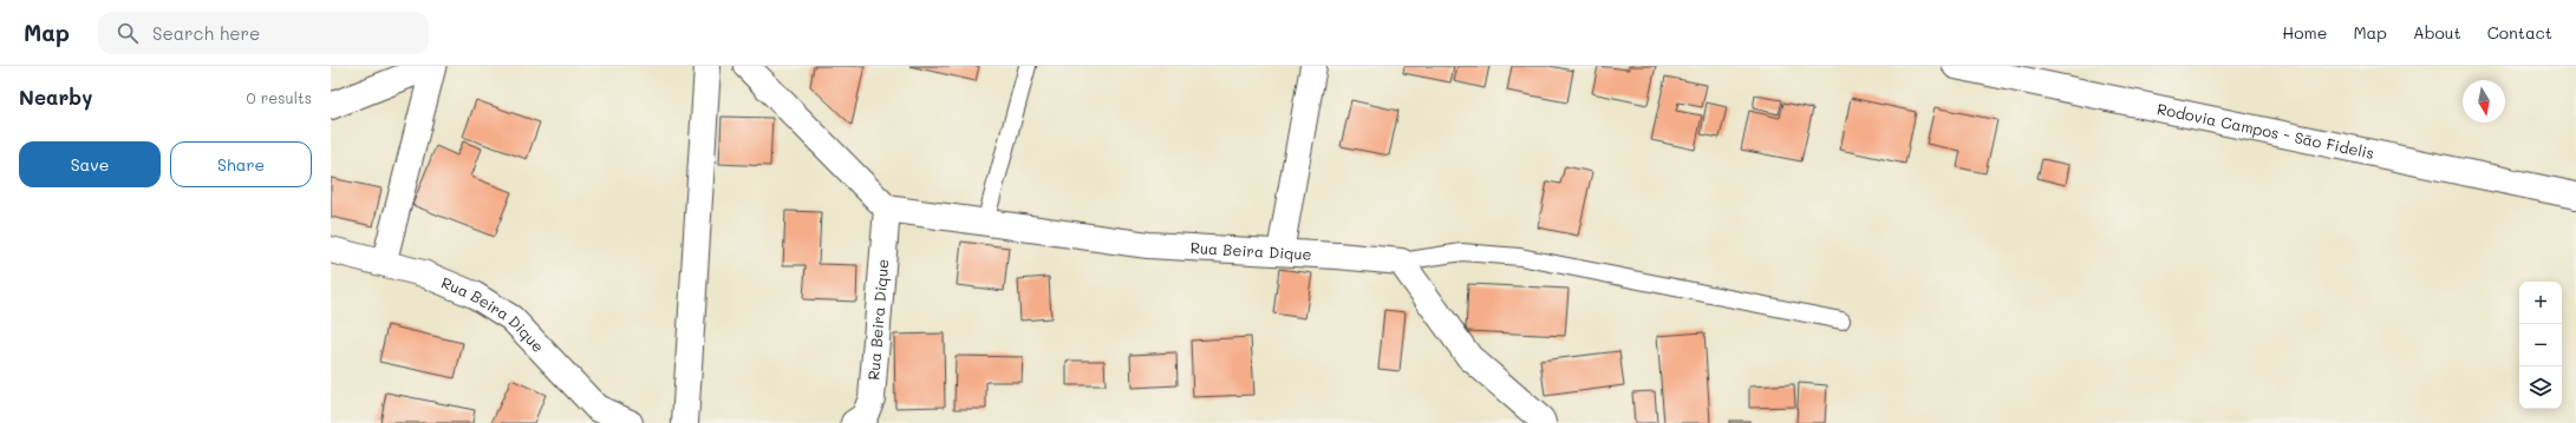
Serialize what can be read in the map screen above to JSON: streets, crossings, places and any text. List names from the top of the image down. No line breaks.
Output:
{"streets":{"street":["Rodovia Campos - São Fidelis","Rua Beira Dique"]},"north":"bottom","page":{"header":"Map","search":"Search here","nav":["Home","Map","About","Contact"],"heading":["Nearby","0 results"],"buttons":["Save","Share"],"map_buttons":["+","−"]}}
